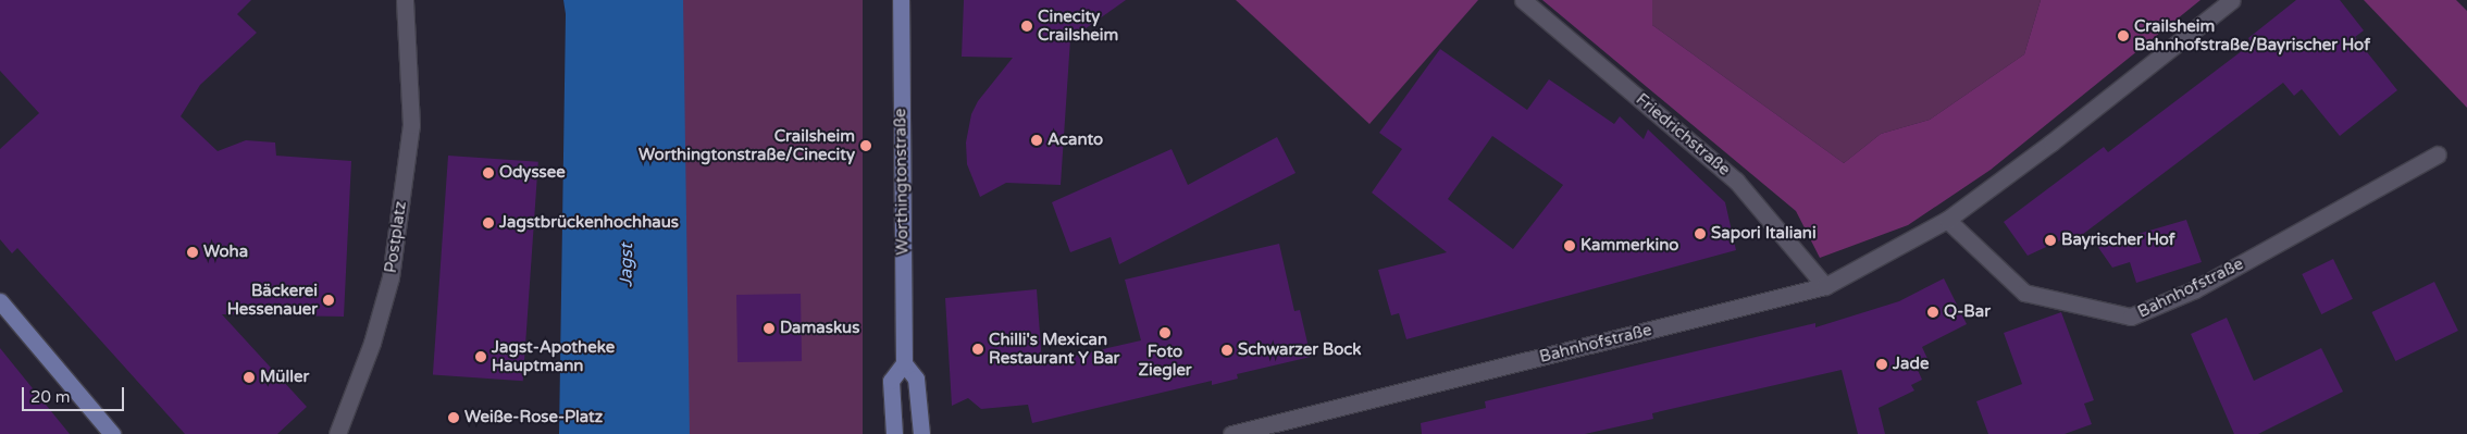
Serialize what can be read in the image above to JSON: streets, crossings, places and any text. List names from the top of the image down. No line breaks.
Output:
{"streets":{"main road":["Worthingtonstraße"],"street":["Friedrichstraße","Postplatz","Bahnhofstraße"]},"crossings":[["Friedrichstraße","Bahnhofstraße"]],"water":["Jagst"],"places":["Cinecity Crailsheim","Crailsheim Bahnhofstraße/Bayrischer Hof","Acanto","Crailsheim Worthingtonstraße/Cinecity","Odyssee","Jagstbrückenhochhaus","Sapori Italiani","Bayrischer Hof","Kammerkino","Woha","Bäckerei Hessenauer","Q-Bar","Damaskus","Foto Ziegler","Chilli's Mexican Restaurant Y Bar","Schwarzer Bock","Jagst-Apotheke Hauptmann","Jade","Müller","Weiße-Rose-Platz"],"scale_bar":"20 m"}
